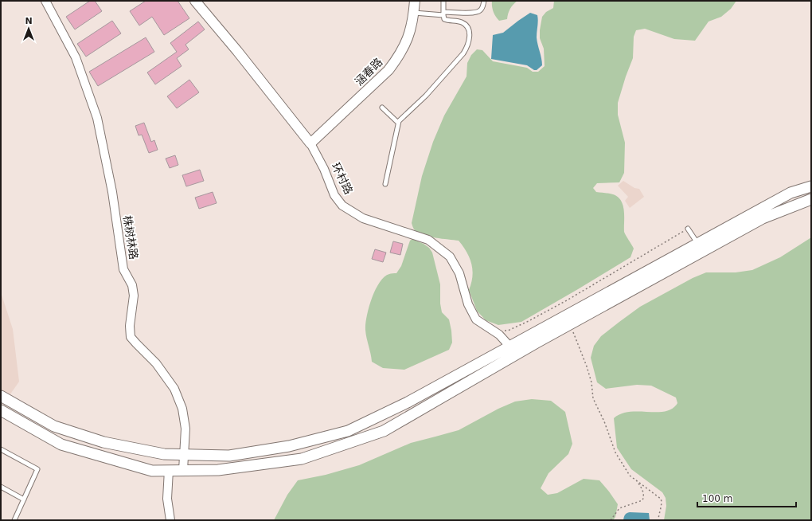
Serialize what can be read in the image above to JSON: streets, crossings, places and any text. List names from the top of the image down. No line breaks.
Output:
{"streets":{"street":["涵春路","环村路","株树林路"]},"crossings":[["涵春路","环村路"]],"scale_bar":"100 m","north":"top"}
